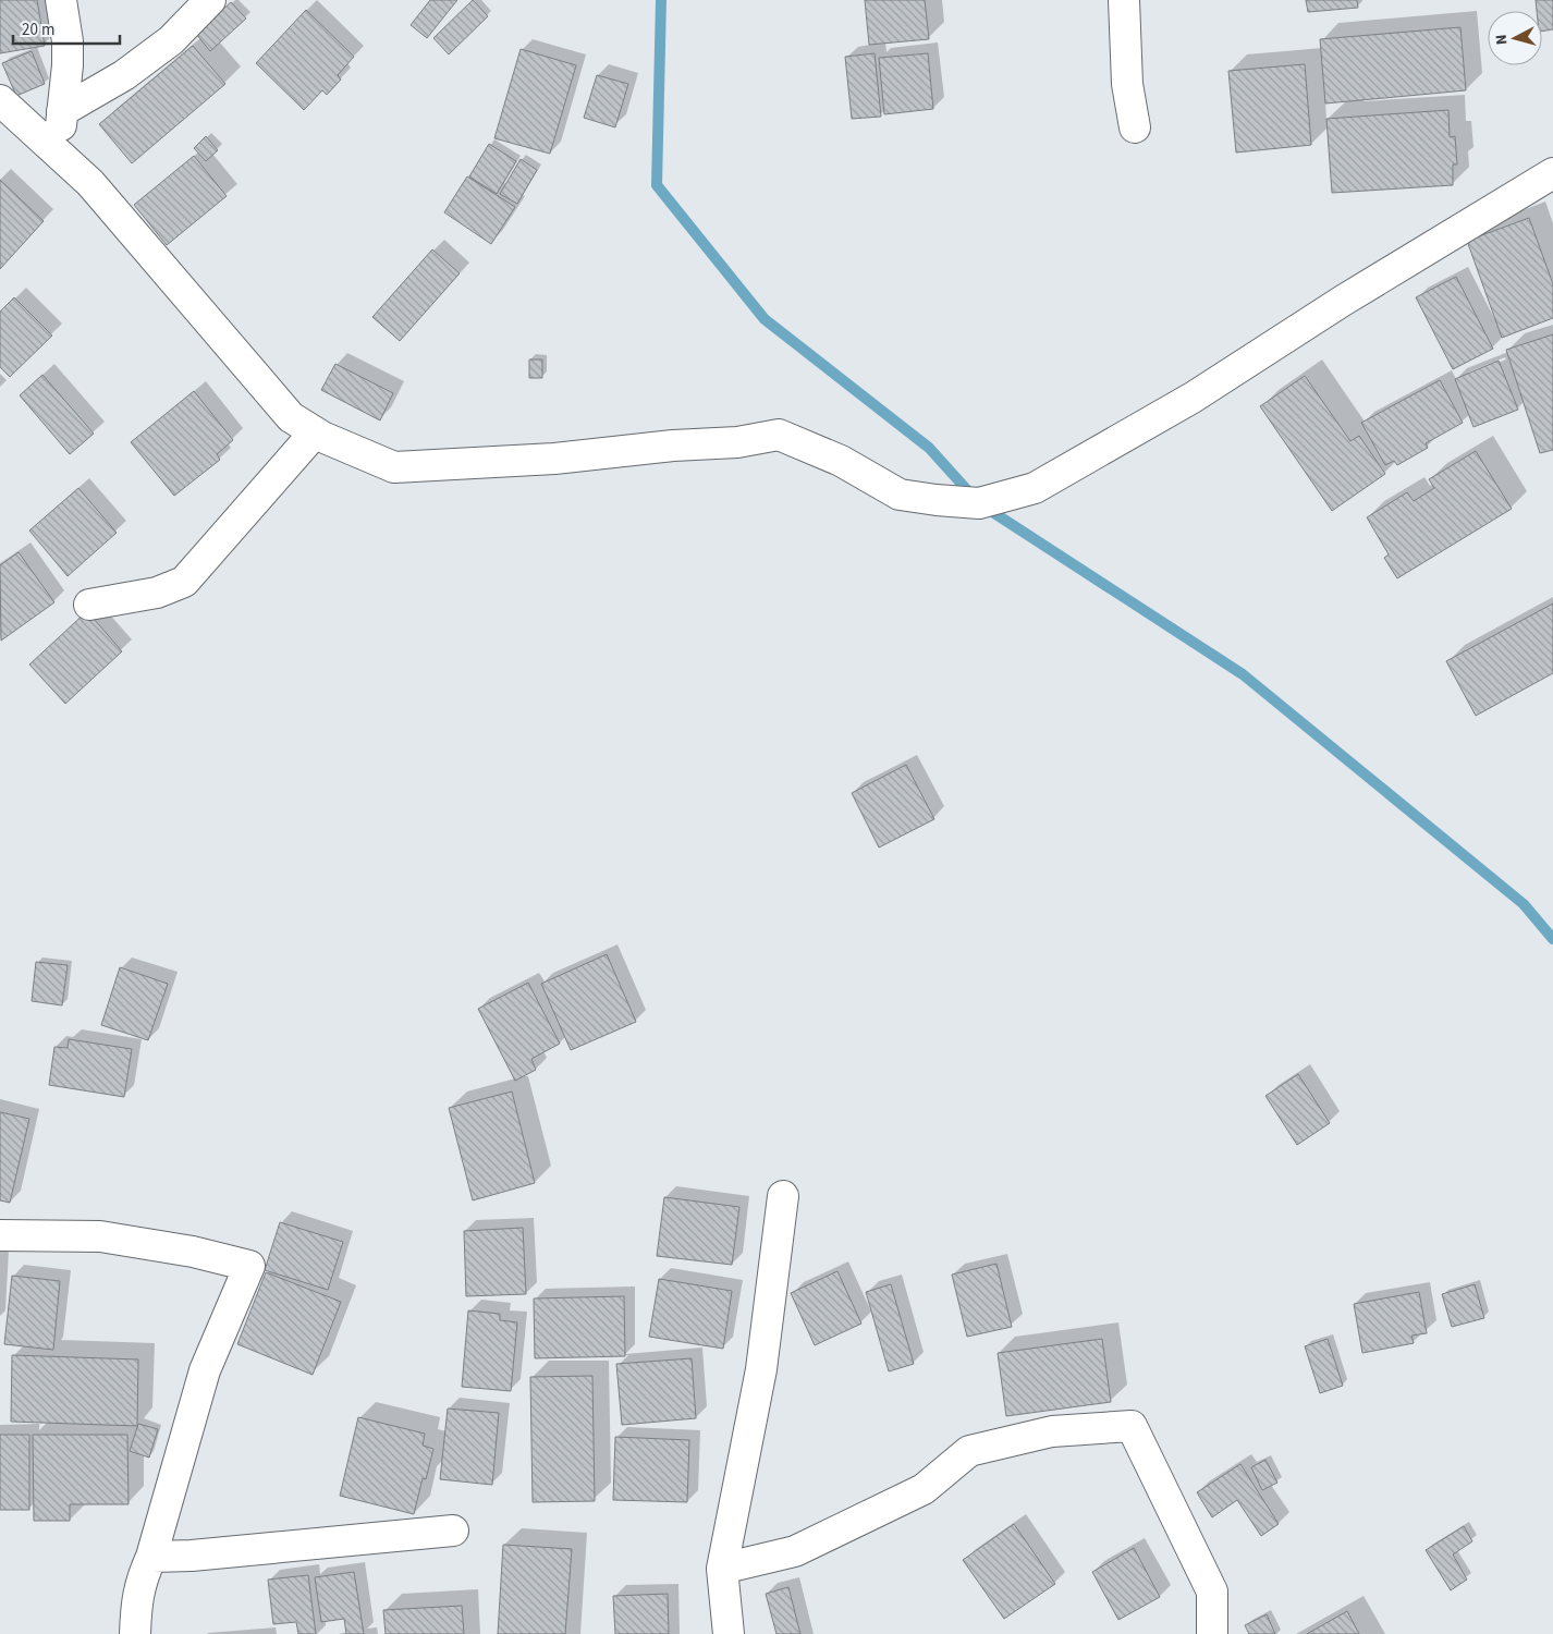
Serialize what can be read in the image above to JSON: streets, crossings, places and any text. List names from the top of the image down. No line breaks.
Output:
{"scale_bar":"20 m","north":"left"}
